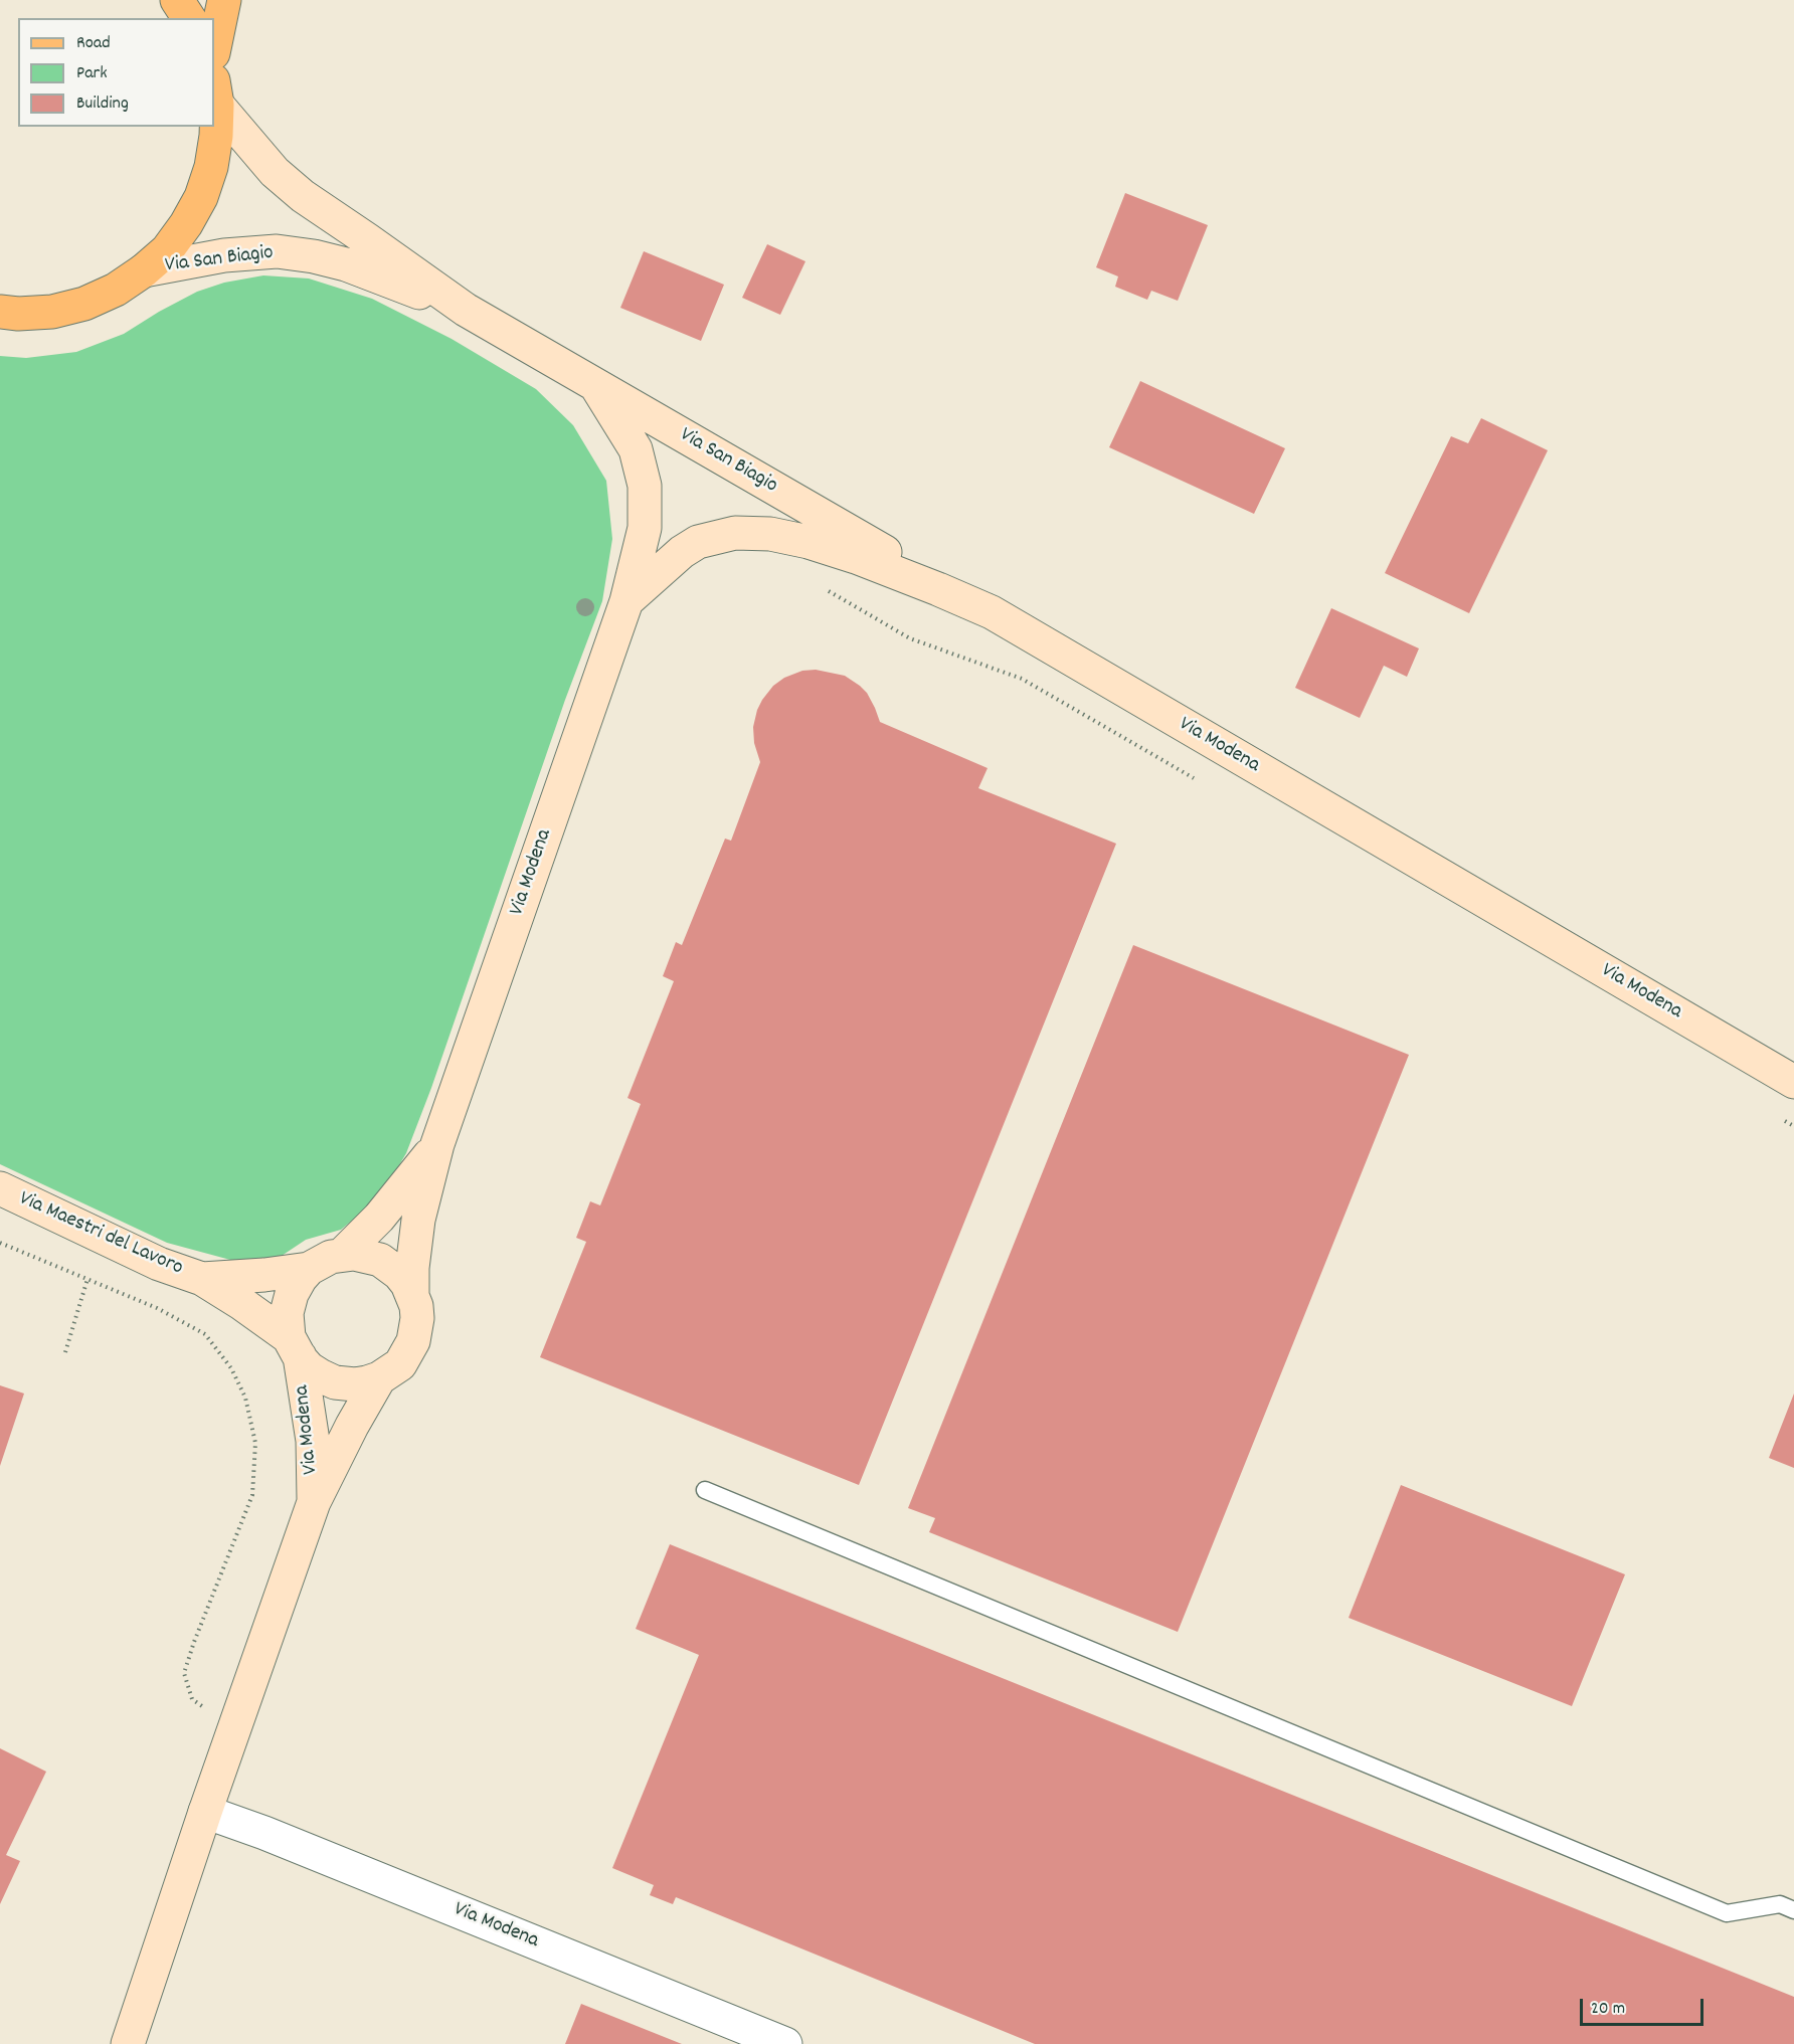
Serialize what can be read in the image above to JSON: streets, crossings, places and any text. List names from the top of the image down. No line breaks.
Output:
{"streets":{"street":["Via San Biagio","Via Modena","Via Maestri del Lavoro"]},"crossings":[["Via San Biagio","Via Modena"],["Via Modena","Via Maestri del Lavoro"]],"legend":["Road","Park","Building"],"scale_bar":"20 m"}
